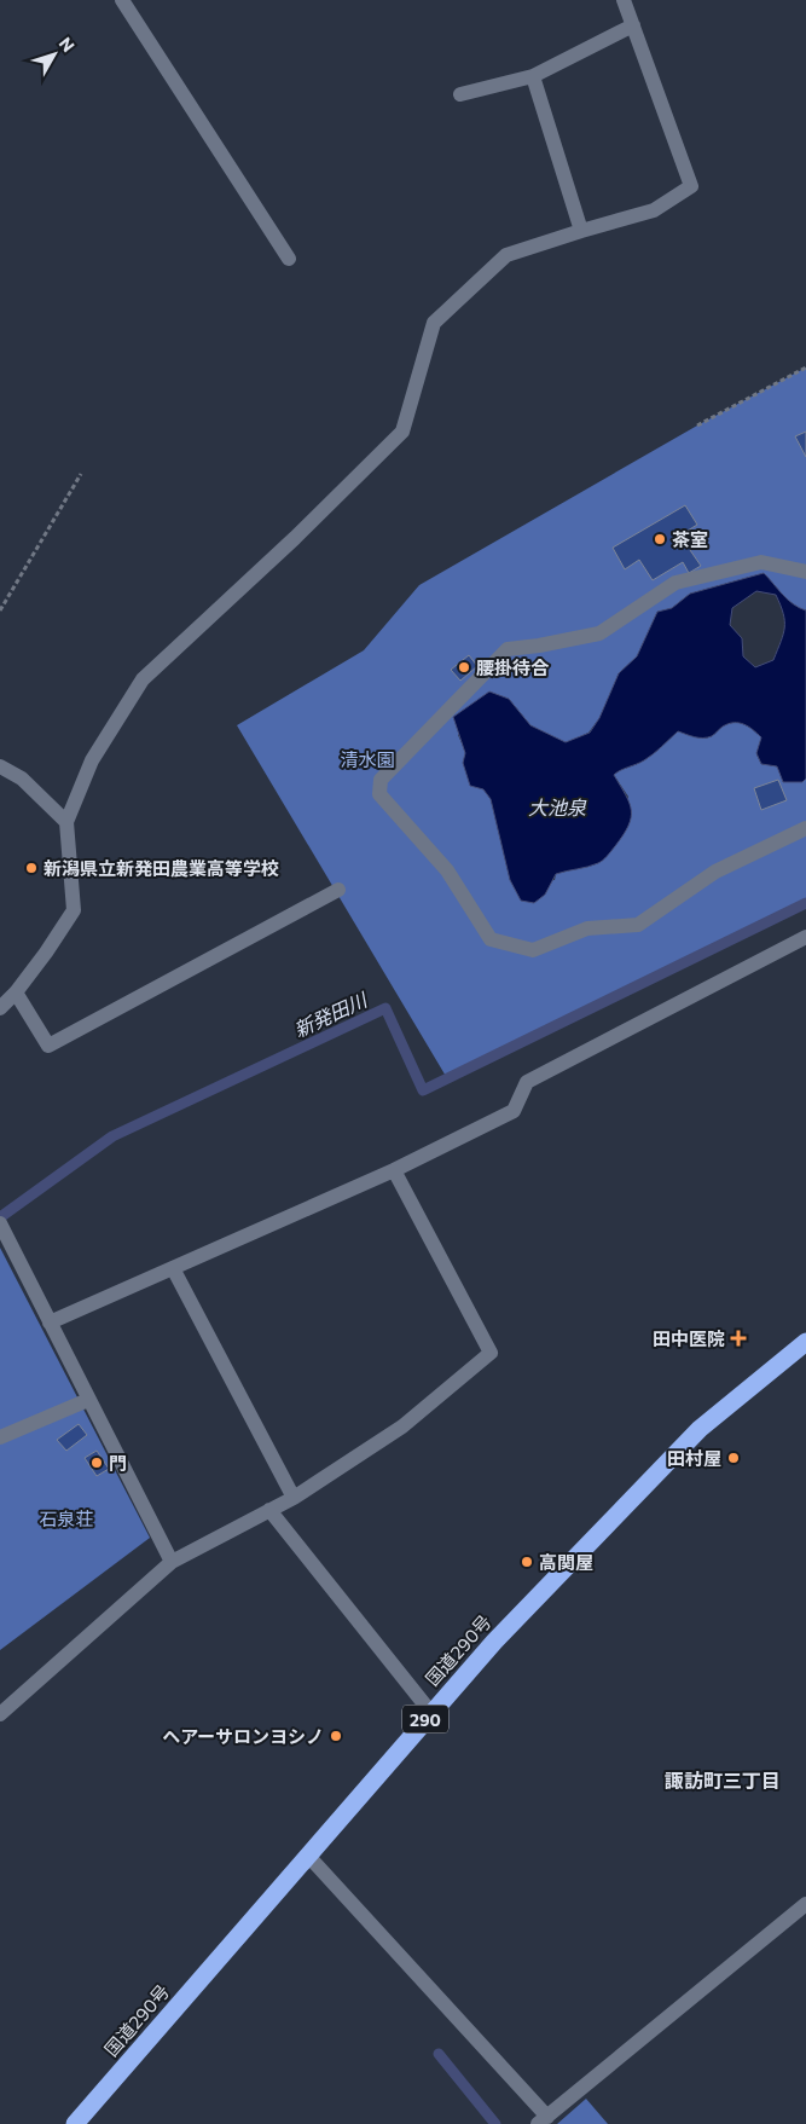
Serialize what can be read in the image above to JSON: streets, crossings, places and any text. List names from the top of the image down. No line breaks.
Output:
{"streets":{"highway":["国道290号","290"]},"districts":["諏訪町三丁目"],"water":["大池泉","新発田川"],"parks":["清水園","石泉荘"],"places":{"other":["茶室","腰掛待合","新潟県立新発田農業高等学校","田村屋","門","高関屋","ヘアーサロンヨシノ"],"health":["田中医院"]},"north":"top right"}
